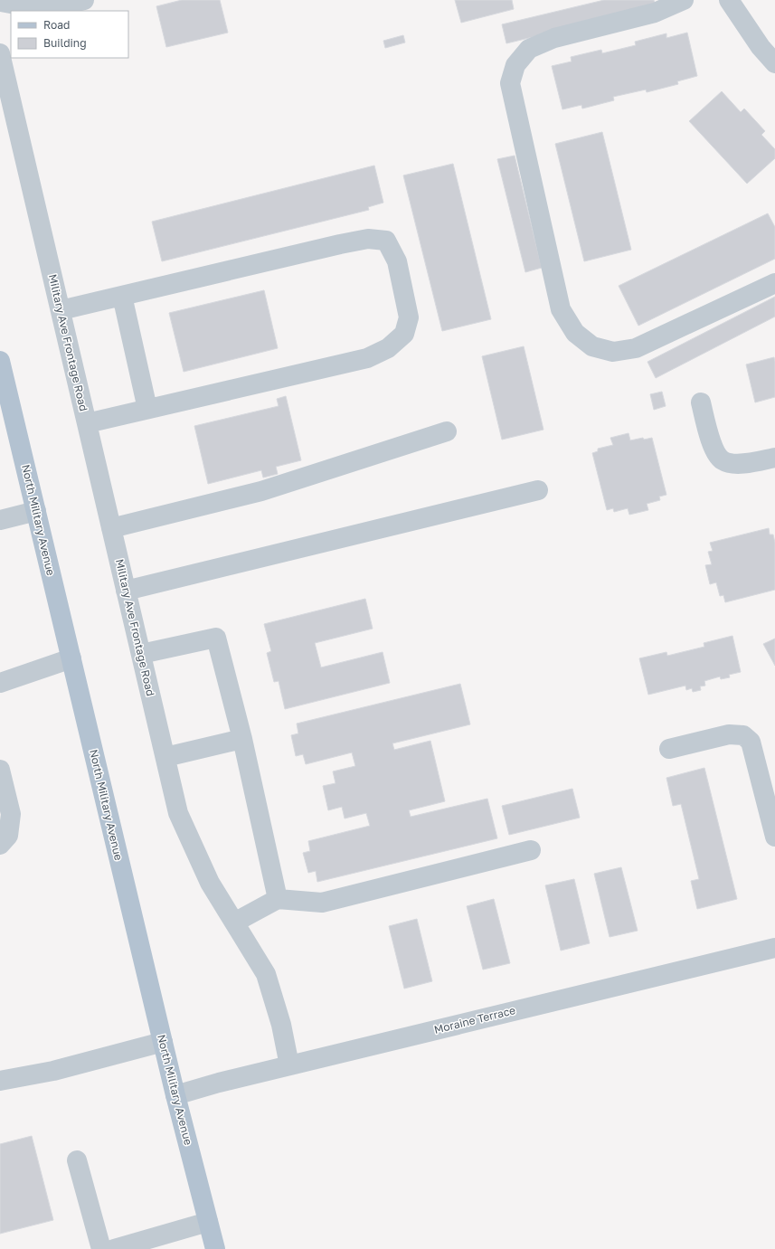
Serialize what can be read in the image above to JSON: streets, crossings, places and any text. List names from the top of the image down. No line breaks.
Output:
{"streets":{"main road":["North Military Avenue"],"street":["Military Ave Frontage Road","Moraine Terrace"]},"crossings":[["Military Ave Frontage Road","Moraine Terrace"],["North Military Avenue","Moraine Terrace"]],"legend":["Road","Building"]}
